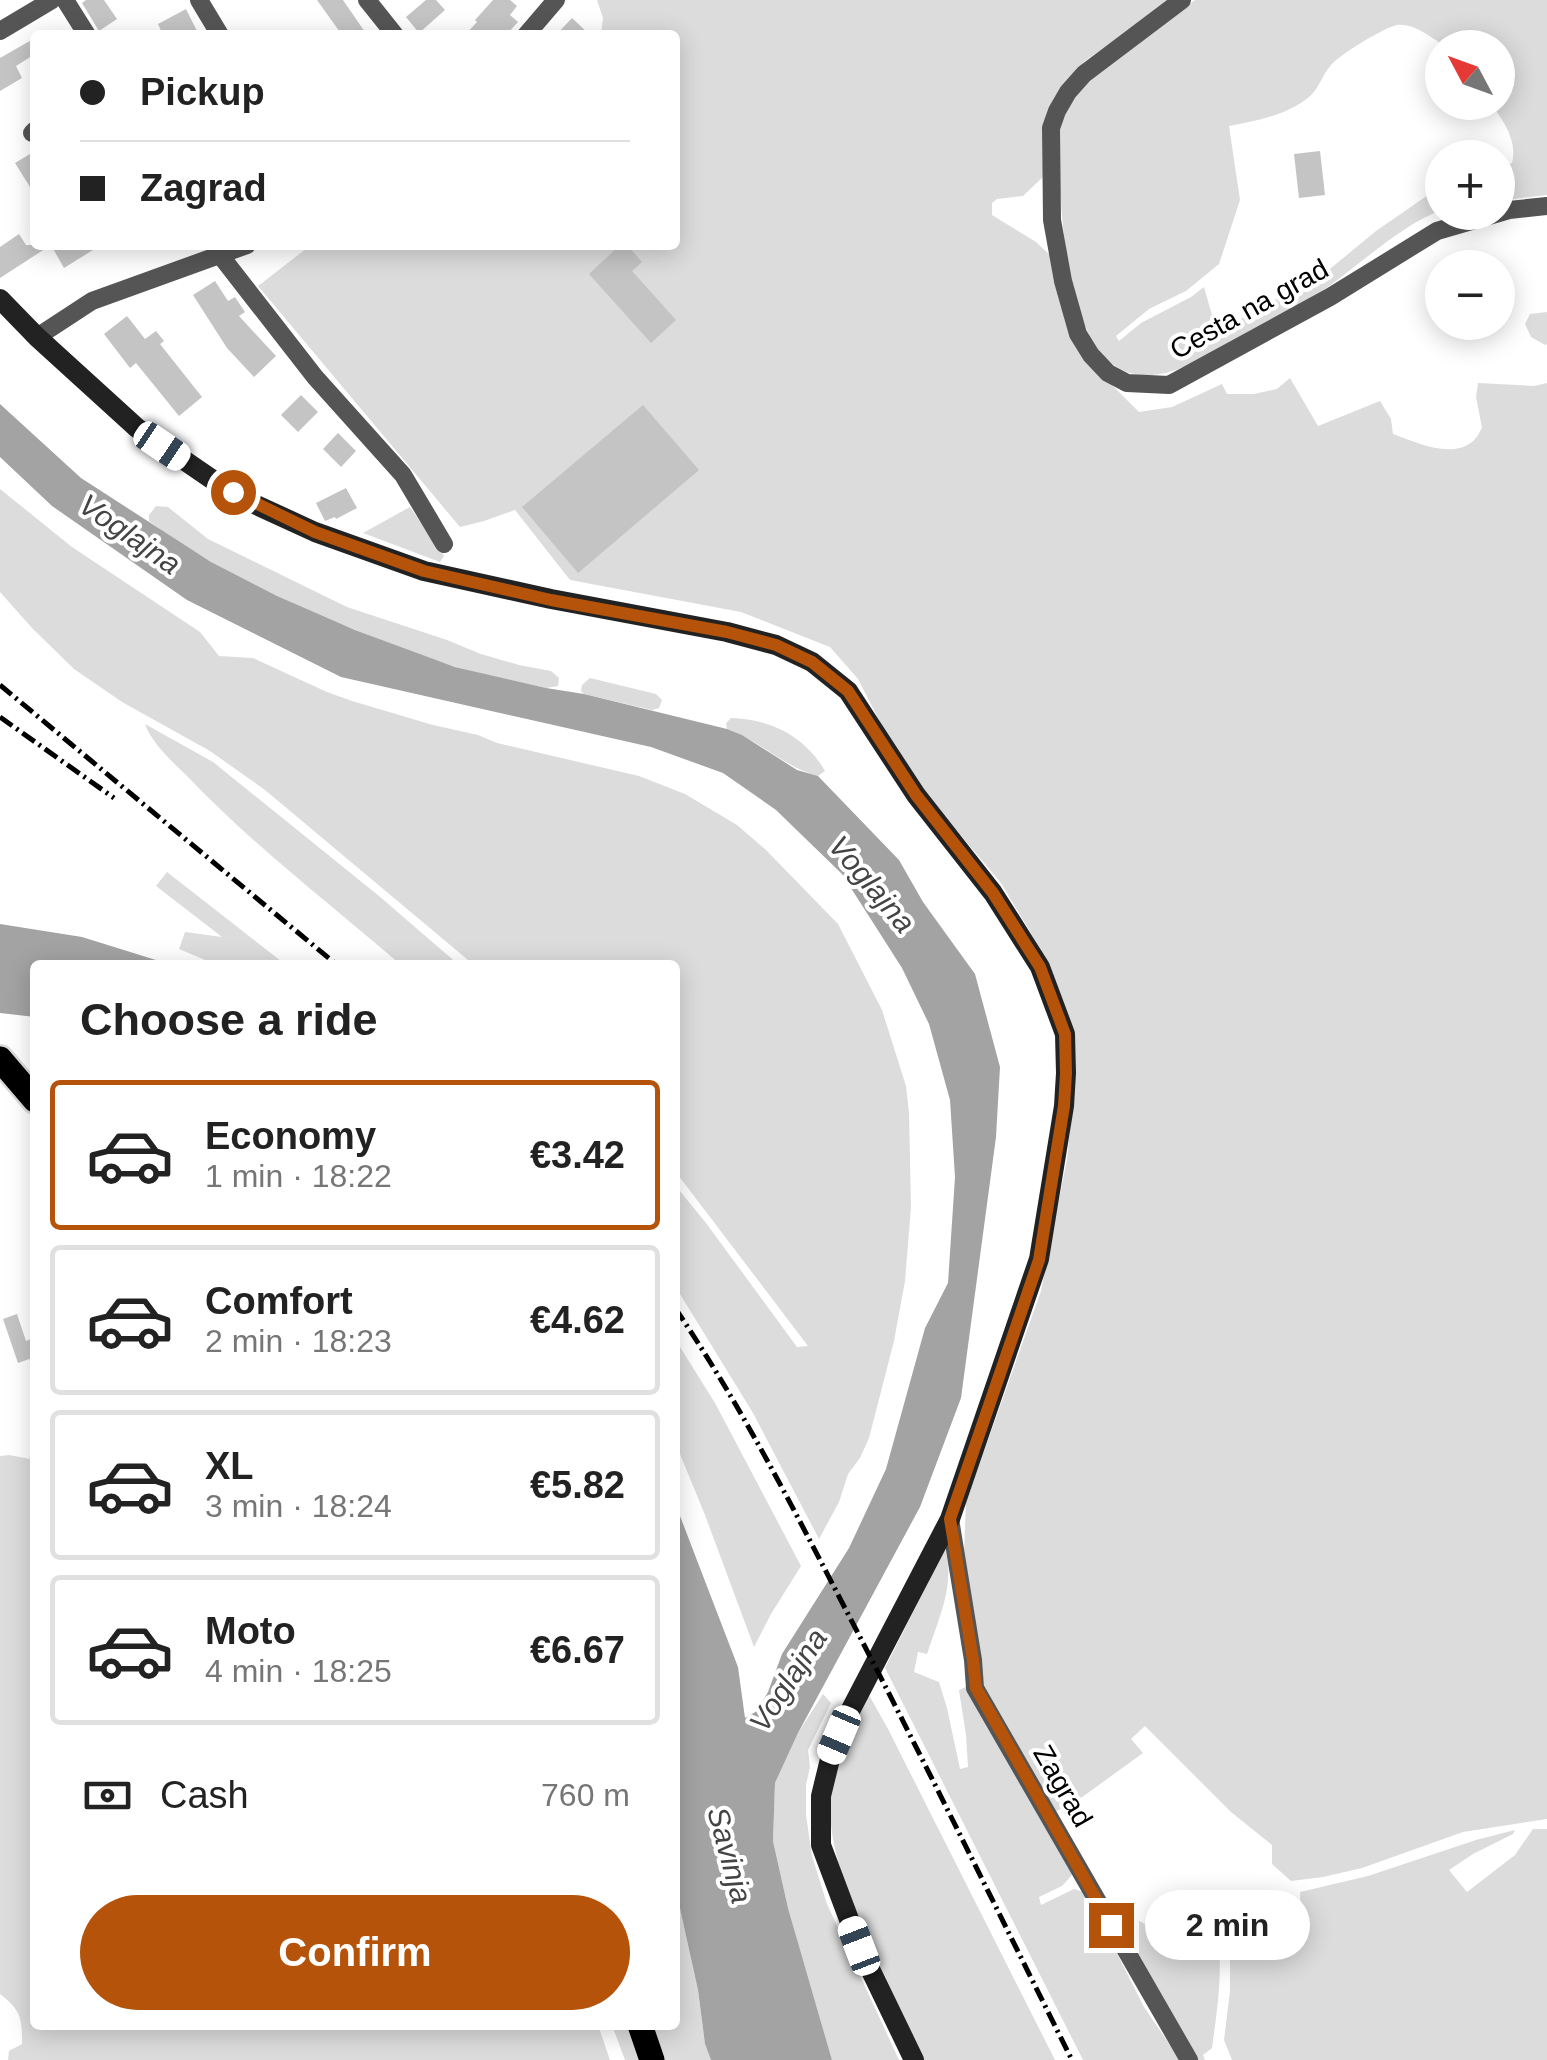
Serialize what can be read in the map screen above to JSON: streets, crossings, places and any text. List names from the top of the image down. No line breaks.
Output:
{"streets":{"street":["Cesta na grad","Zagrad"]},"water":["Voglajna","Savinja"],"north":"top left","page":{"map_buttons":["+","−"],"banner":["Pickup","Zagrad"],"heading":"Choose a ride","list":[{"name":"Economy","note":"1 min · 18:22","value":"€3.42"},{"name":"Comfort","note":"2 min · 18:23","value":"€4.62"},{"name":"XL","note":"3 min · 18:24","value":"€5.82"},{"name":"Moto","note":"4 min · 18:25","value":"€6.67"}],"pay":["Cash","760 m"],"buttons":"Confirm","bubble":"2 min"}}
